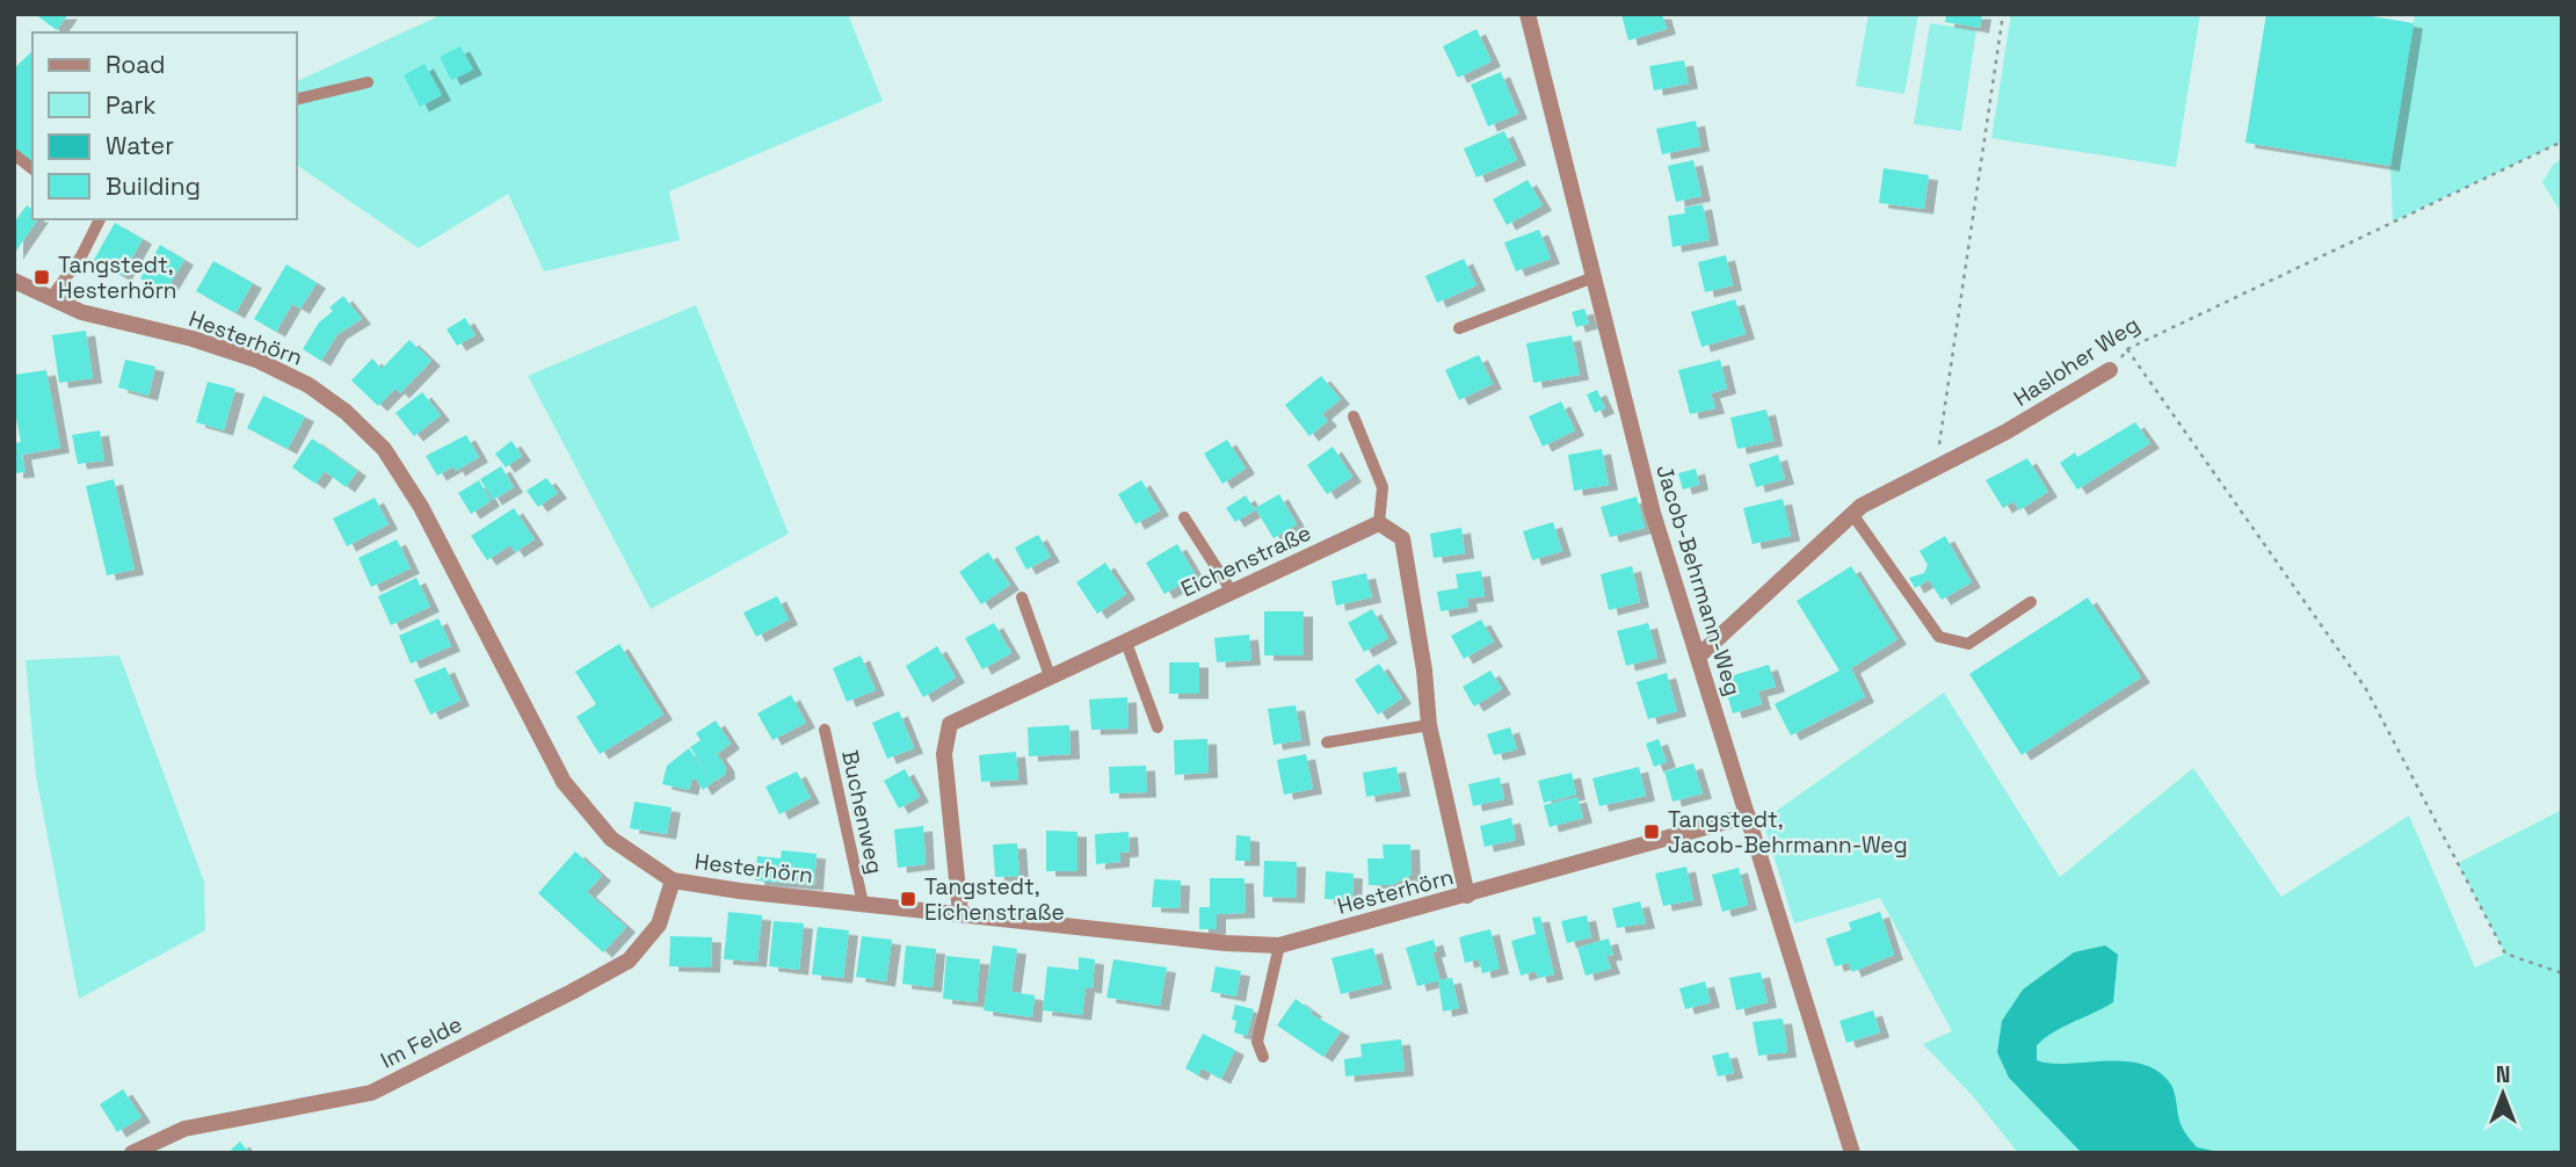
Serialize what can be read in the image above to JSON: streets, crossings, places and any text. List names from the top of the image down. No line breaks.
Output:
{"streets":{"street":["Hesterhörn","Hasloher Weg","Eichenstraße","Jacob-Behrmann-Weg","Im Felde"],"lane":["Buchenweg"]},"crossings":[["Hesterhörn","Eichenstraße"],["Hesterhörn","Jacob-Behrmann-Weg"],["Hesterhörn","Buchenweg"],["Hesterhörn","Im Felde"],["Hasloher Weg","Jacob-Behrmann-Weg"]],"places":{"transit":["Tangstedt, Hesterhörn","Tangstedt, Jacob-Behrmann-Weg","Tangstedt, Eichenstraße"]},"legend":["Road","Park","Water","Building"],"north":"top"}
